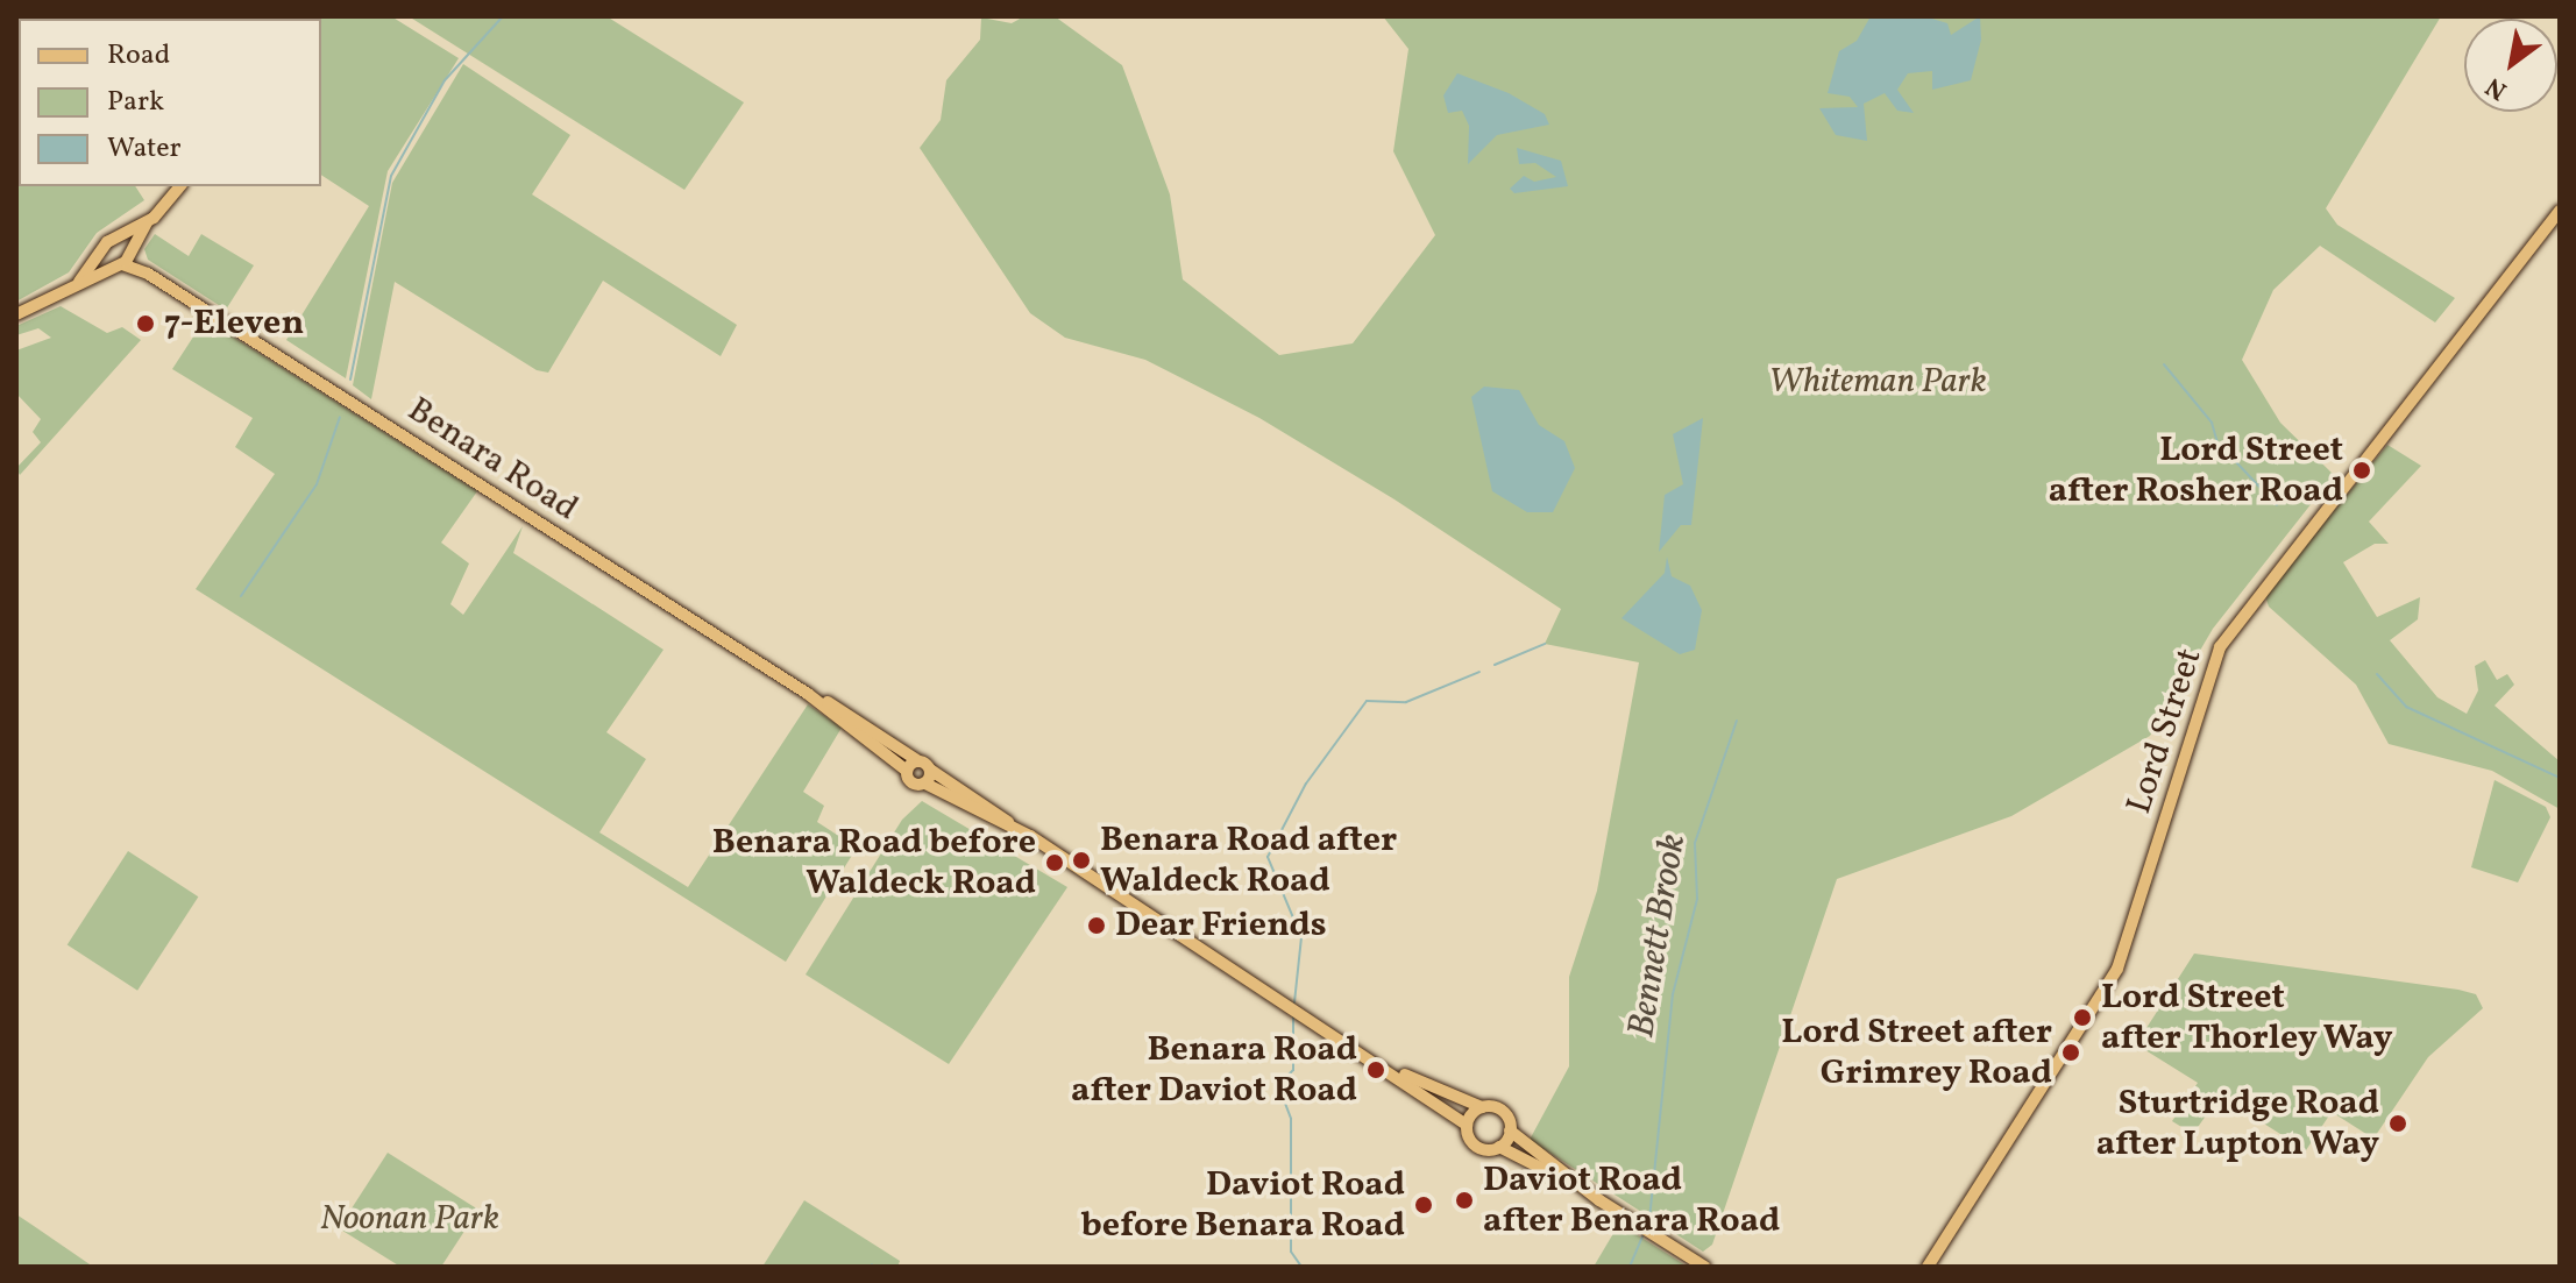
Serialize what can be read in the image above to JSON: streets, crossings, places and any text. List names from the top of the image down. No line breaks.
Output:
{"streets":{"main road":["Benara Road","Lord Street"]},"water":["Bennett Brook"],"parks":["Whiteman Park","Noonan Park"],"places":["7-Eleven","Lord Street after Rosher Road","Benara Road after Waldeck Road","Benara Road before Waldeck Road","Dear Friends","Lord Street after Thorley Way","Lord Street after Grimrey Road","Benara Road after Daviot Road","Sturtridge Road after Lupton Way","Daviot Road after Benara Road","Daviot Road before Benara Road"],"legend":["Road","Park","Water"],"north":"bottom left"}
